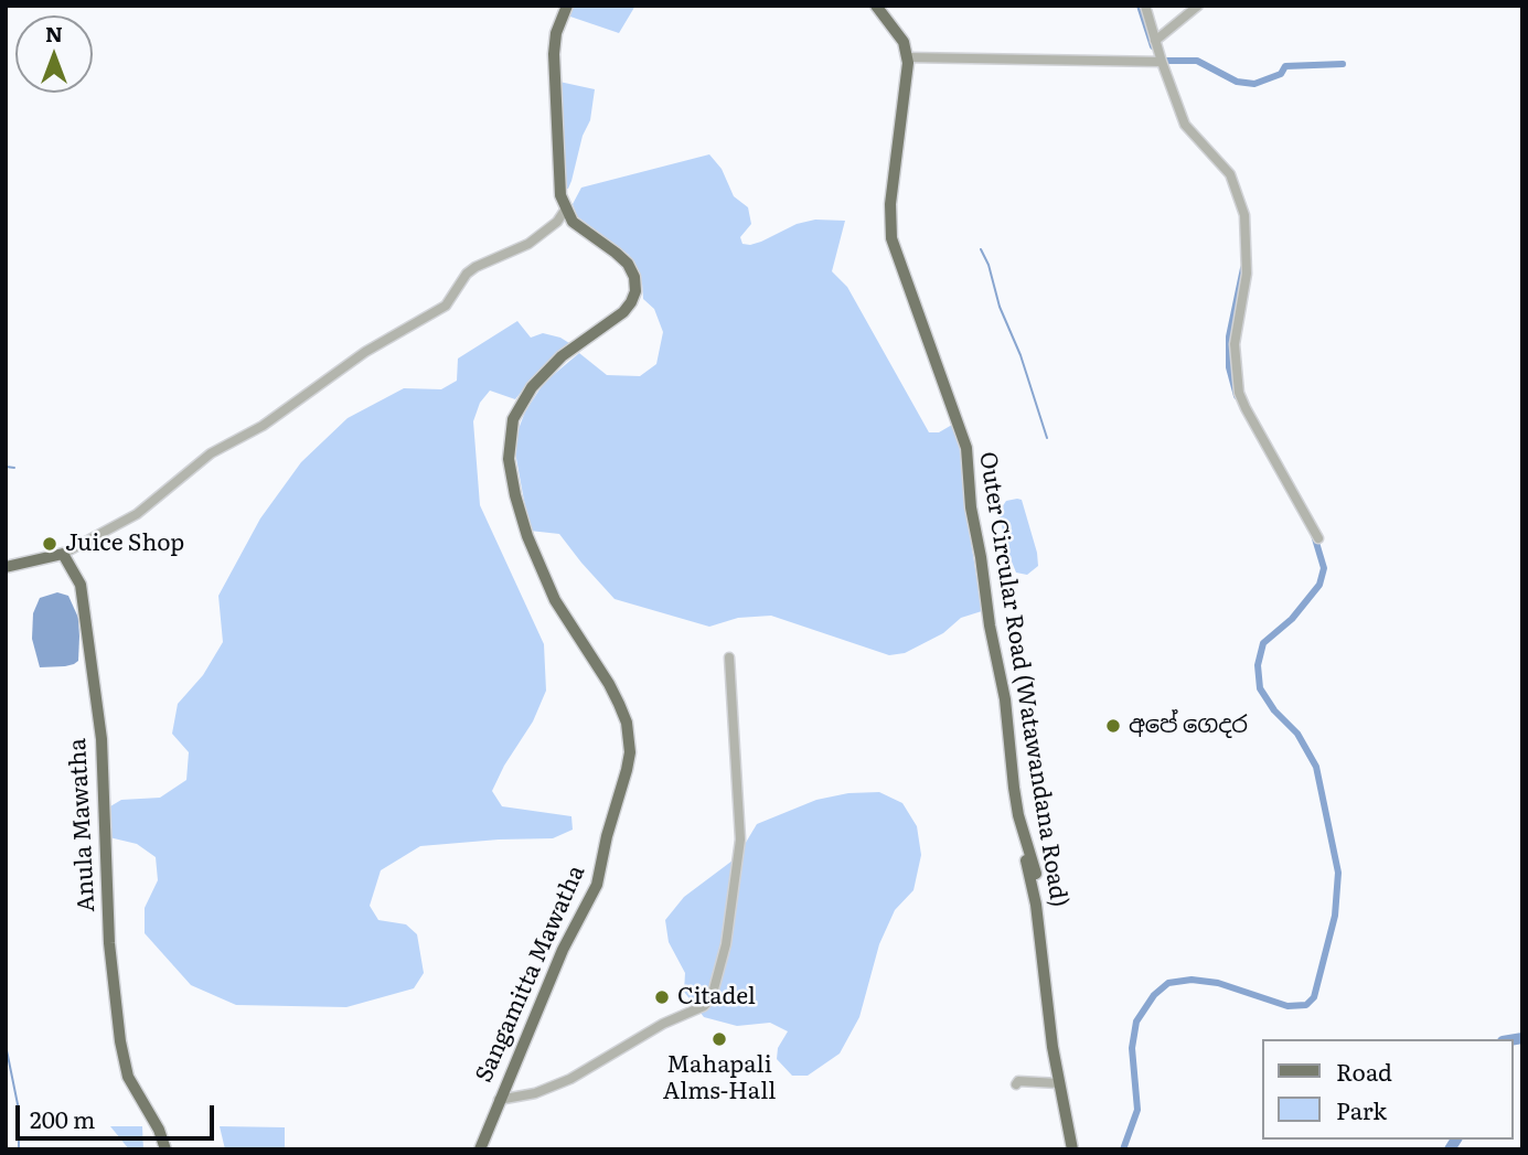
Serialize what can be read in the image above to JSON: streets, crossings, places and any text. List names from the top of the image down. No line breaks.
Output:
{"streets":{"main road":["Outer Circular Road (Watawandana Road)","Anula Mawatha","Sangamitta Mawatha"]},"places":["Juice Shop","අපේ ගෙදර","Citadel","Mahapali Alms-Hall"],"legend":["Road","Park"],"scale_bar":"200 m","north":"top"}
